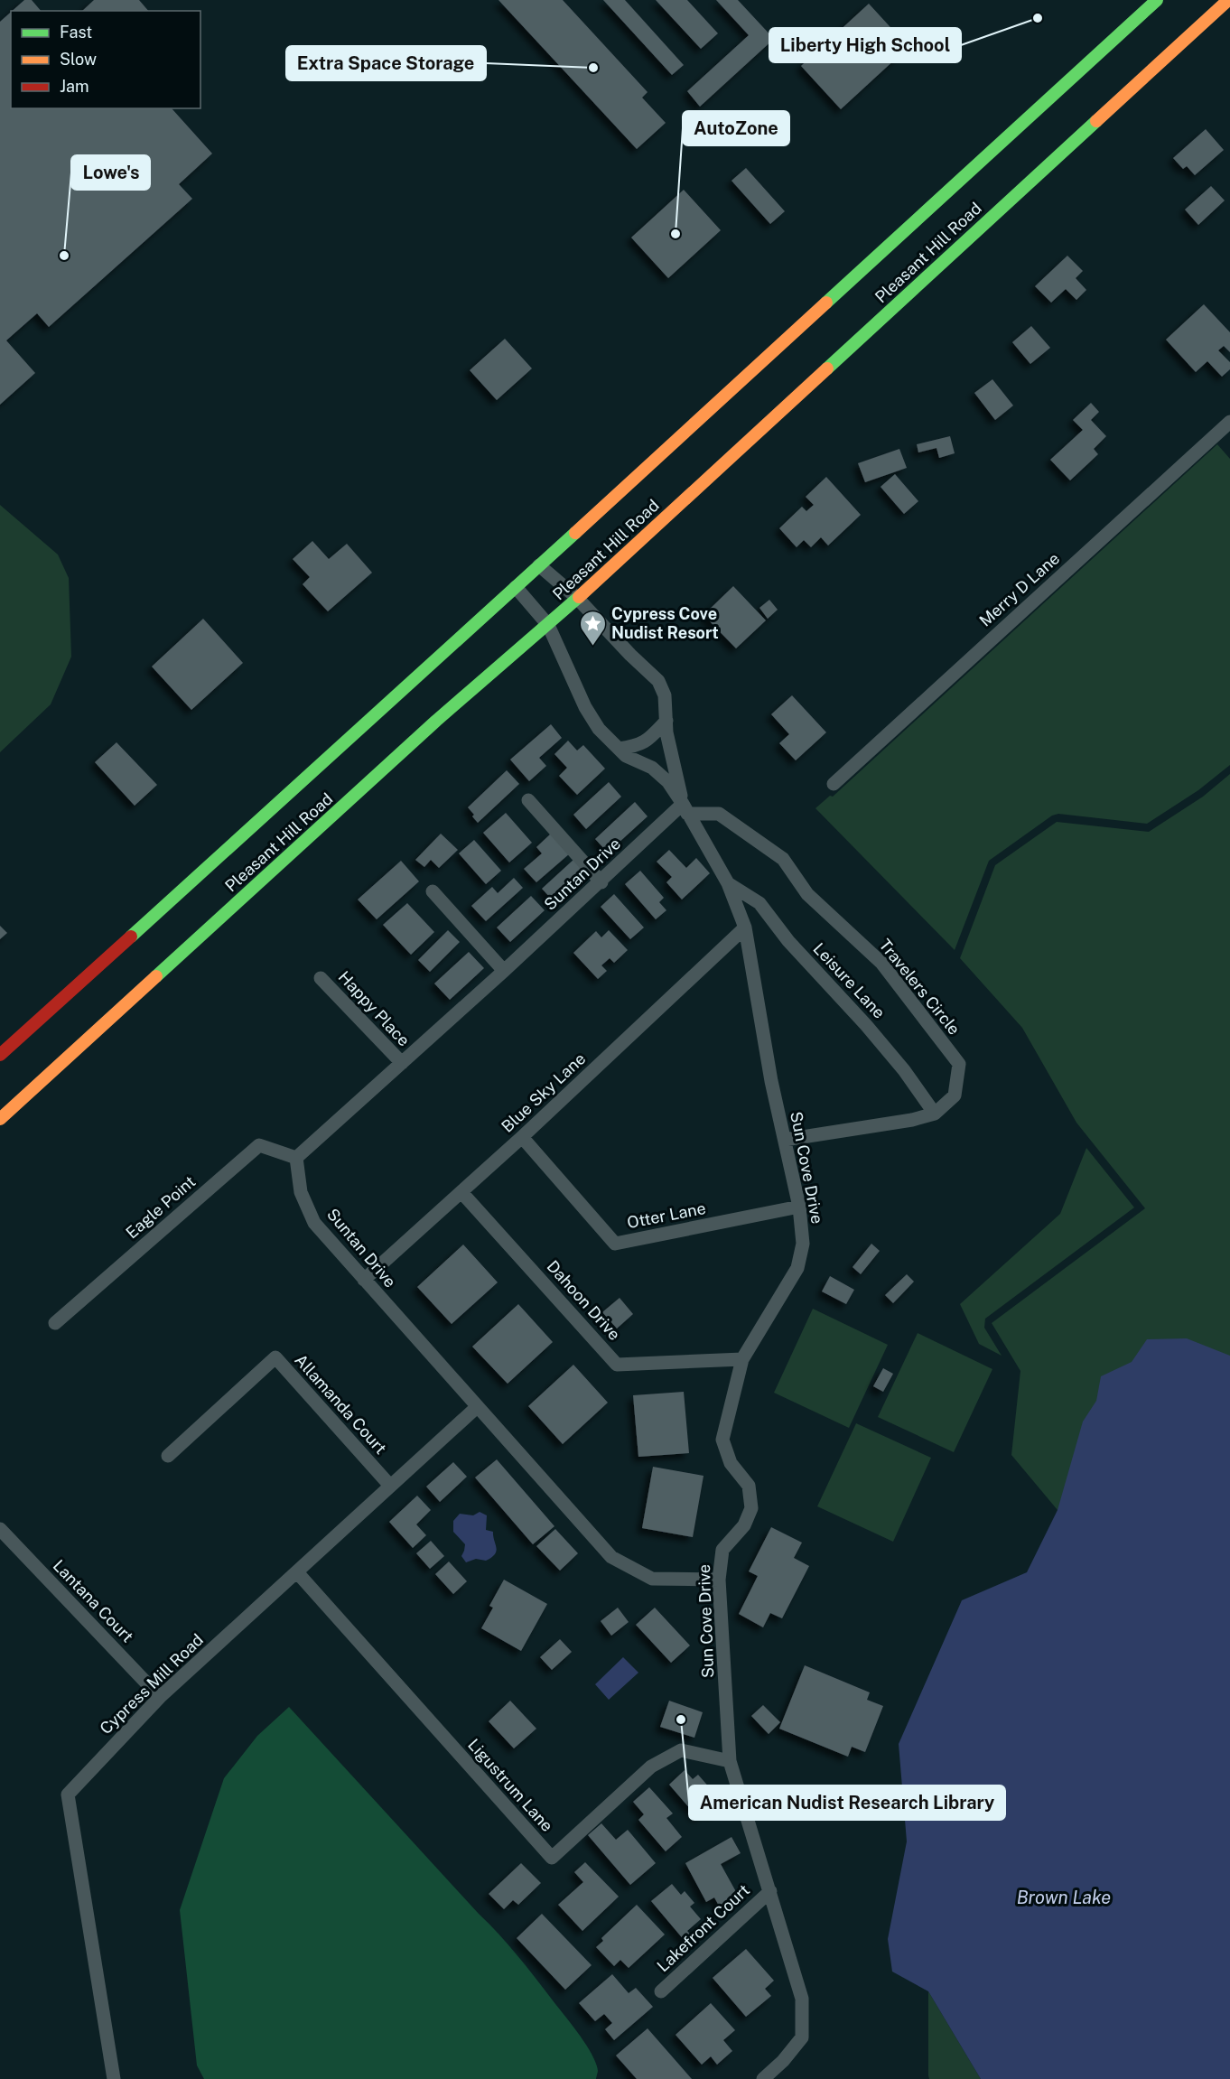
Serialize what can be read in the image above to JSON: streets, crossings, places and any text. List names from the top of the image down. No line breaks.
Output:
{"streets":{"main road":["Pleasant Hill Road"],"street":["Merry D Lane","Suntan Drive","Leisure Lane","Travelers Circle","Happy Place","Blue Sky Lane","Sun Cove Drive","Eagle Point","Otter Lane","Dahoon Drive","Allamanda Court","Lantana Court","Cypress Mill Road","Ligustrum Lane","Lakefront Court"]},"crossings":[["Pleasant Hill Road","Sun Cove Drive"],["Suntan Drive","Travelers Circle"],["Suntan Drive","Happy Place"],["Suntan Drive","Blue Sky Lane"],["Suntan Drive","Sun Cove Drive"],["Suntan Drive","Eagle Point"],["Suntan Drive","Cypress Mill Road"],["Leisure Lane","Travelers Circle"],["Leisure Lane","Sun Cove Drive"],["Travelers Circle","Sun Cove Drive"],["Blue Sky Lane","Sun Cove Drive"],["Blue Sky Lane","Otter Lane"],["Blue Sky Lane","Dahoon Drive"],["Sun Cove Drive","Otter Lane"],["Sun Cove Drive","Dahoon Drive"],["Sun Cove Drive","Ligustrum Lane"],["Sun Cove Drive","Lakefront Court"],["Allamanda Court","Cypress Mill Road"],["Lantana Court","Cypress Mill Road"],["Cypress Mill Road","Ligustrum Lane"]],"water":["Brown Lake"],"places":{"other":["Liberty High School","Extra Space Storage","AutoZone","Lowe's","American Nudist Research Library"],"place":["Cypress Cove Nudist Resort"]},"legend":["Fast","Slow","Jam"]}
